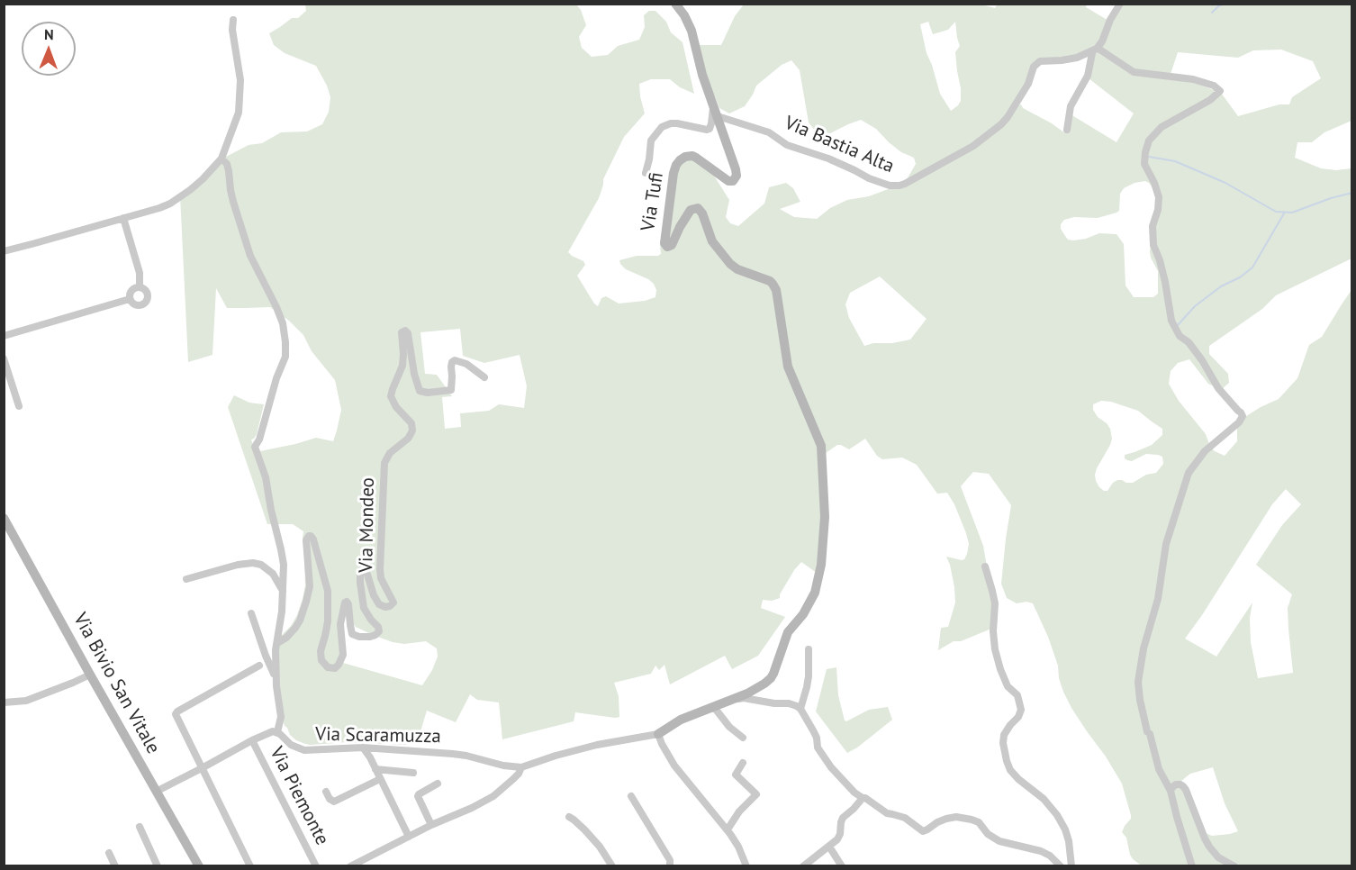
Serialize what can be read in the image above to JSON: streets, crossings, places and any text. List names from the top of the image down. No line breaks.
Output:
{"streets":{"street":["Via Bastia Alta","Via Tufi","Via Mondeo","Via Bivio San Vitale","Via Scaramuzza","Via Piemonte"]},"crossings":[["Via Bastia Alta","Via Tufi"]],"north":"top"}
